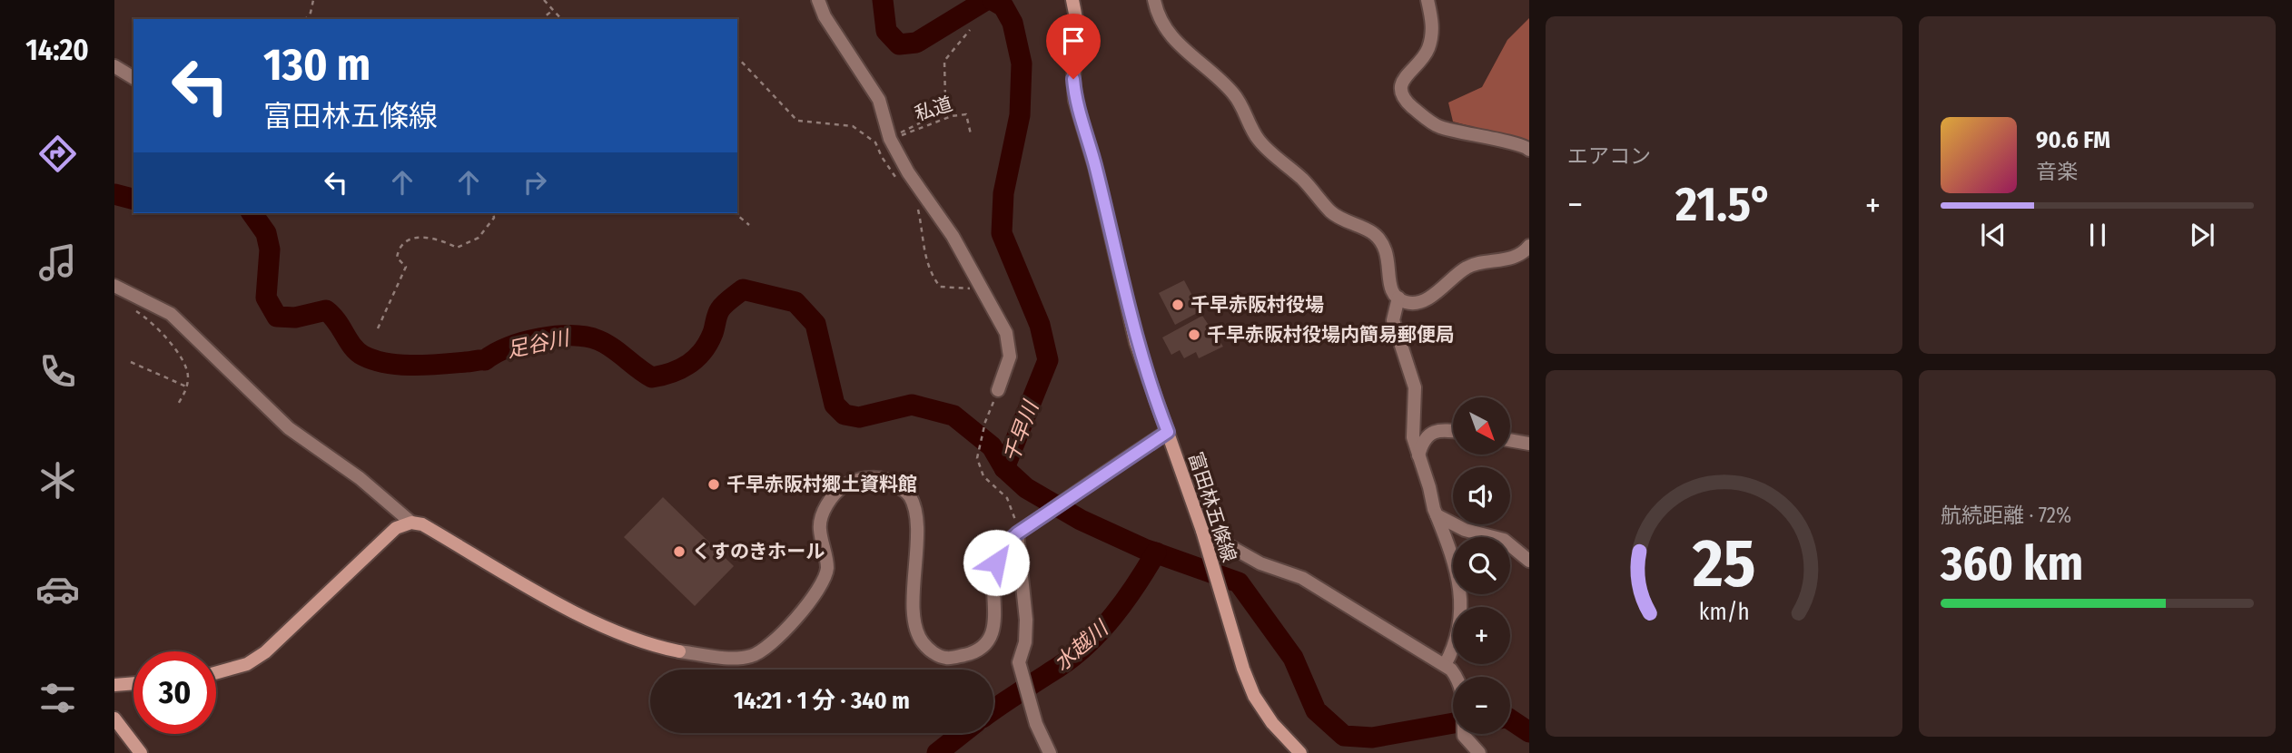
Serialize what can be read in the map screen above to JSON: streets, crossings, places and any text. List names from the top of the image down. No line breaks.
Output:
{"streets":{"main road":["富田林五條線"],"path":["私道"]},"water":["足谷川","千早川","水越川"],"places":["千早赤阪村役場","千早赤阪村役場内簡易郵便局","千早赤阪村郷土資料館","くすのきホール"],"north":"bottom right","page":{"tabs":"14:20","tile":["エアコン",["航続距離 · 72%","360 km"]],"turn":["130 m","富田林五條線"],"song":["90.6 FM","音楽"],"heat":["−","21.5°","+"],"map_buttons":["+","−"],"limit":"30","trip":"14:21 · 1 分 · 340 m","gauge":["25","km/h"]}}
